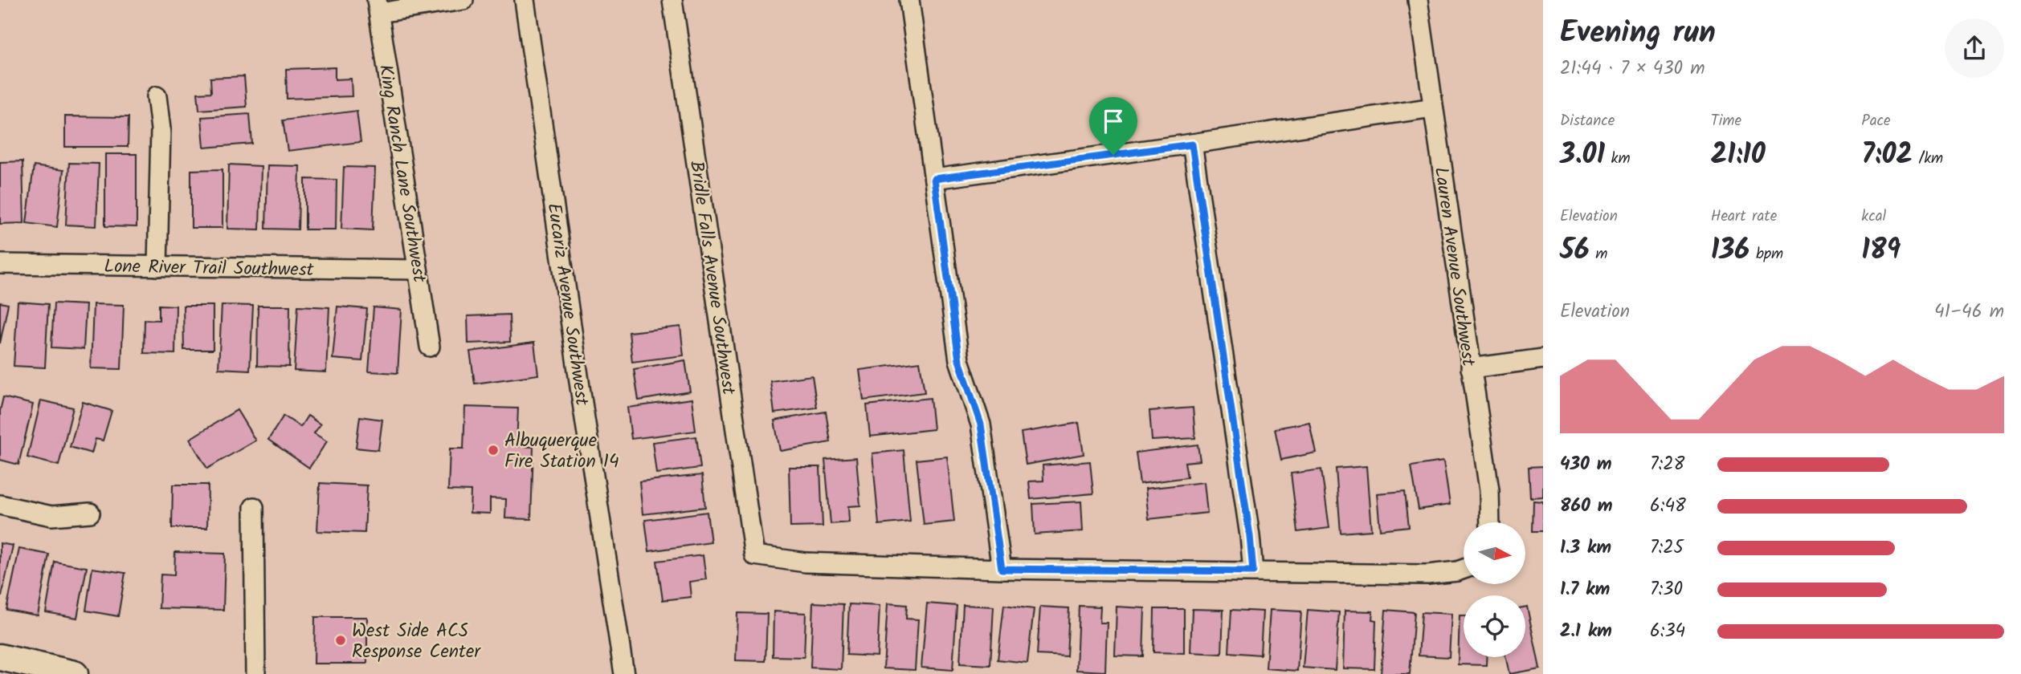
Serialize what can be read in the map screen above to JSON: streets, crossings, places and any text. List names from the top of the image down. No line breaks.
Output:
{"streets":{"street":["King Ranch Lane Southwest","Lauren Avenue Southwest","Lone River Trail Southwest","Bridle Falls Avenue Southwest","Eucariz Avenue Southwest"]},"crossings":[["King Ranch Lane Southwest","Lone River Trail Southwest"]],"places":["Albuquerque Fire Station 14","West Side ACS Response Center"],"north":"right","page":{"heading":["Evening run","21:44 · 7 × 430 m"],"stats":[["Distance","3.01 km"],["Time","21:10"],["Pace","7:02 /km"],["Elevation","56 m"],["Heart rate","136 bpm"],["kcal","189"]],"chart":["Elevation","41–46 m"],"list":[{"name":"430 m","note":"7:28"},{"name":"860 m","note":"6:48"},{"name":"1.3 km","note":"7:25"},{"name":"1.7 km","note":"7:30"},{"name":"2.1 km","note":"6:34"}]}}
